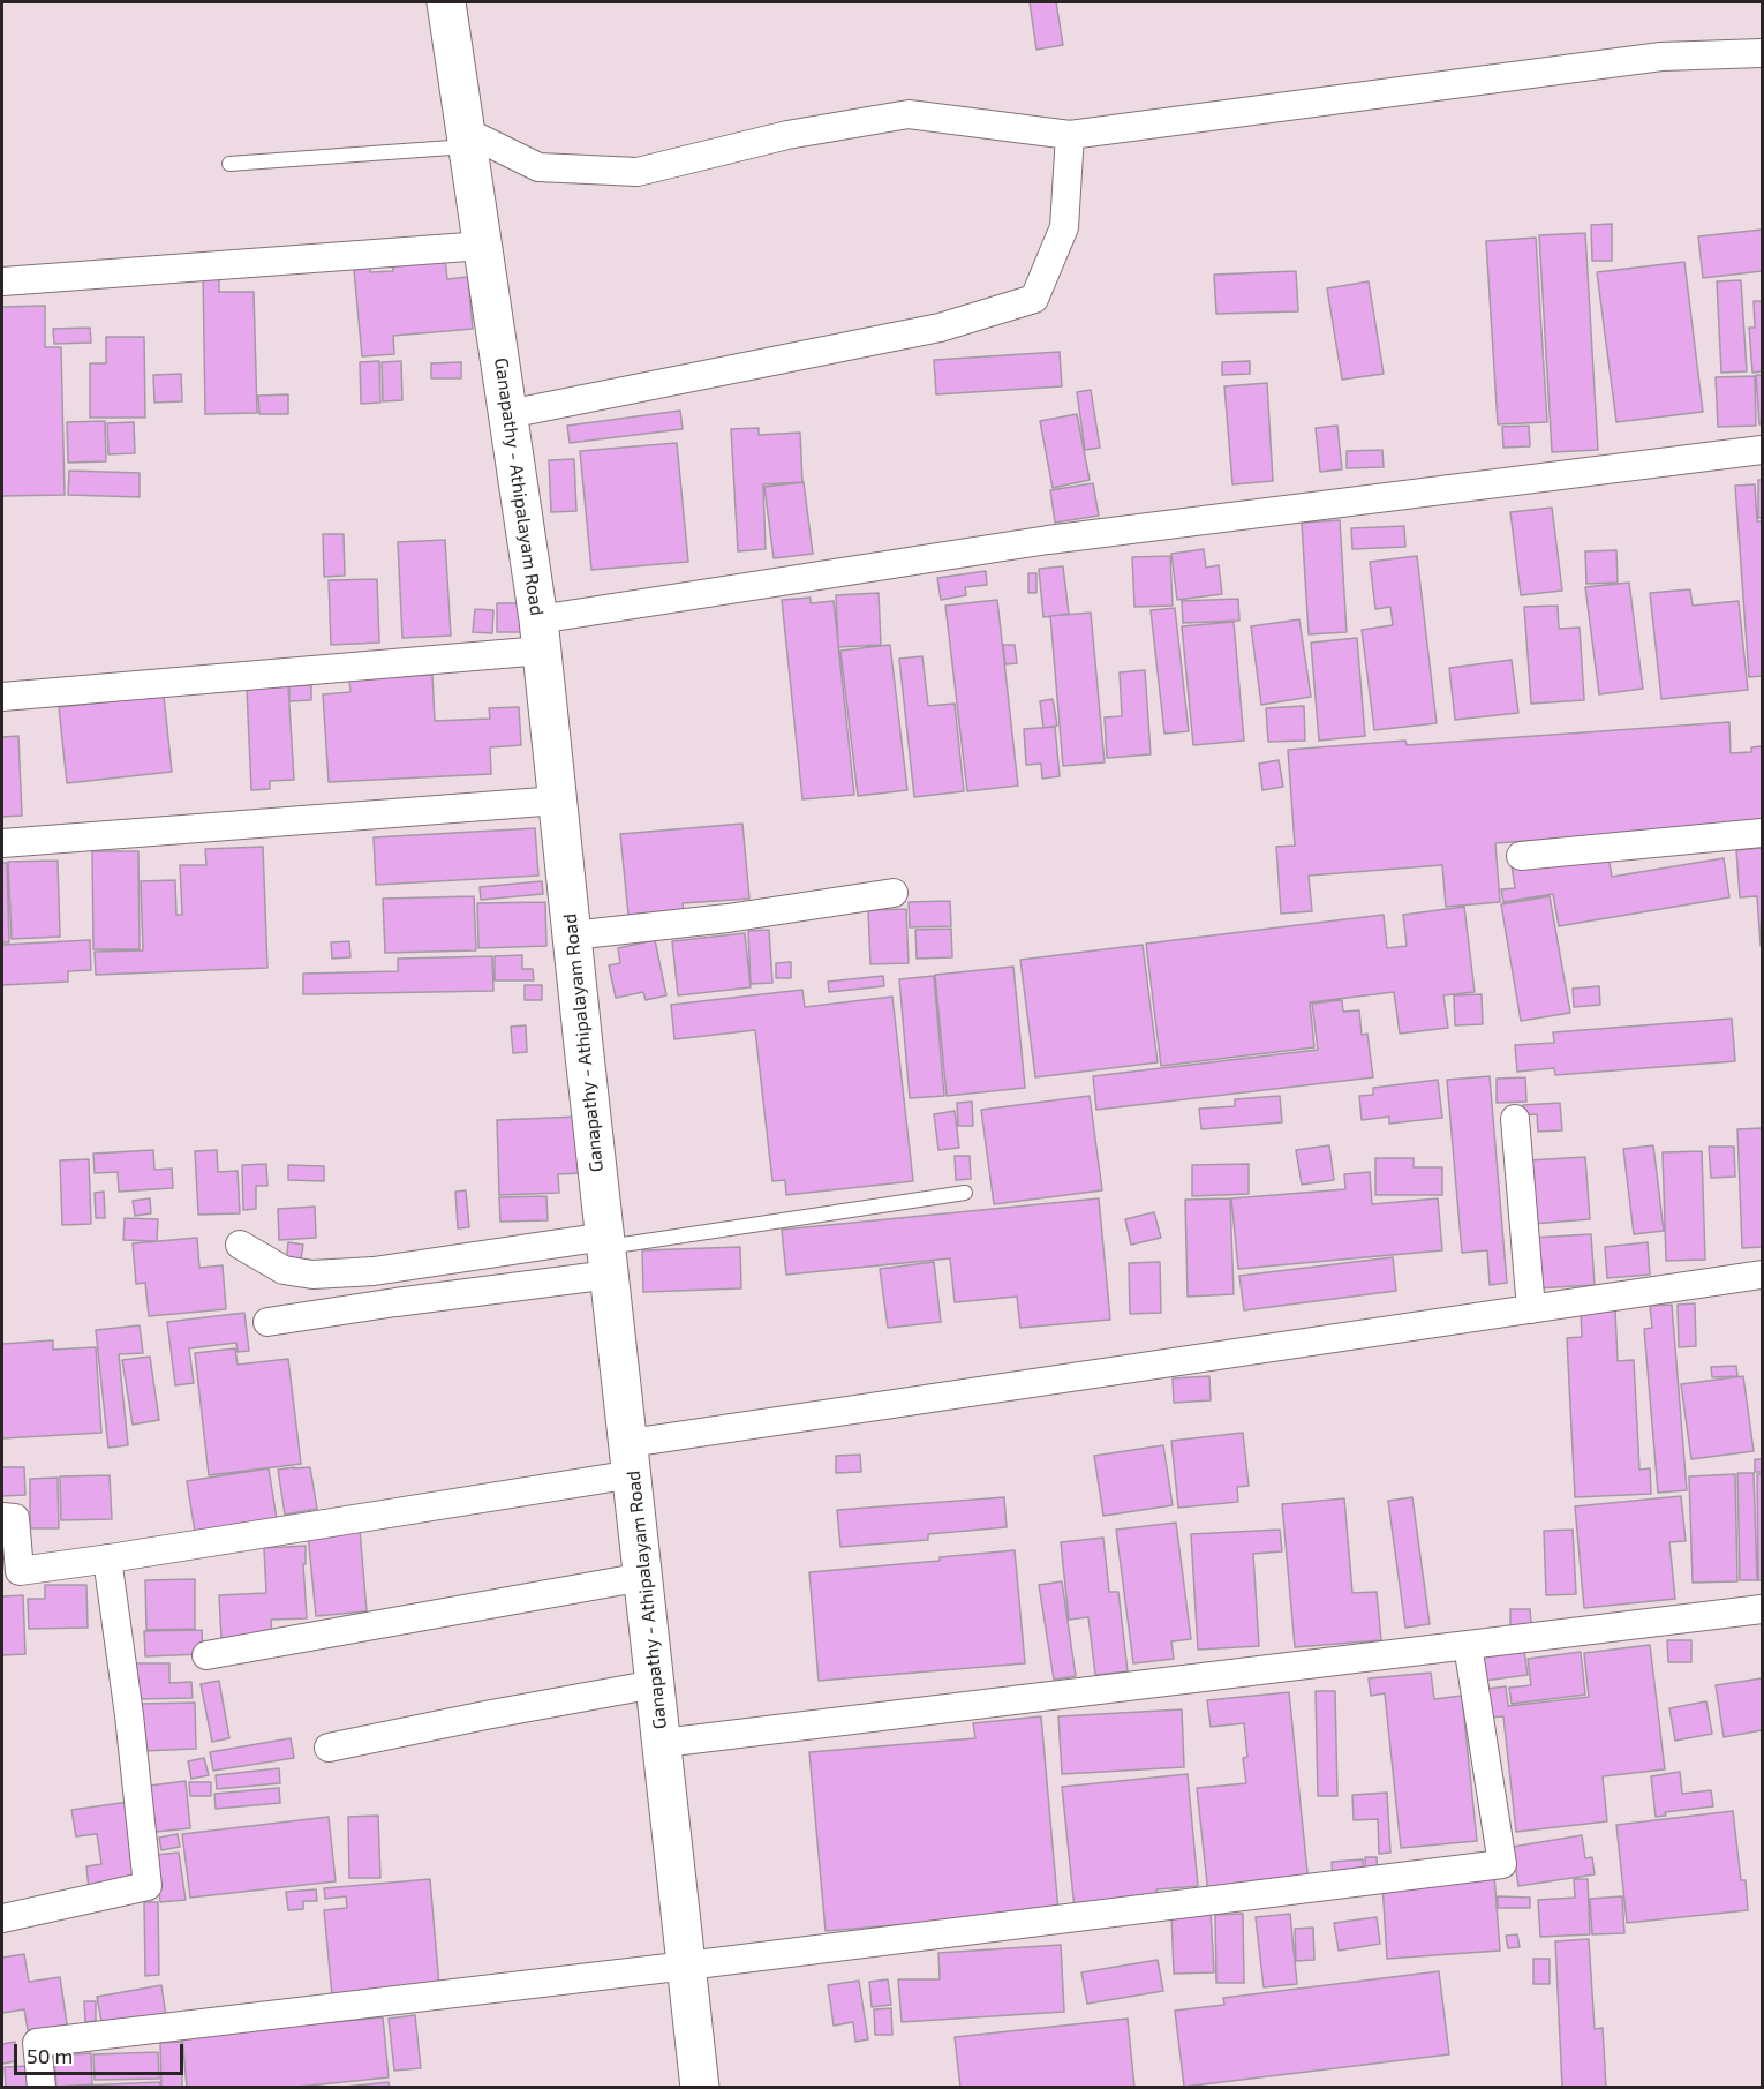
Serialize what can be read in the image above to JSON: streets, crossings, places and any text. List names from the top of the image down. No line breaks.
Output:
{"streets":{"main road":["Ganapathy - Athipalayam Road"]},"scale_bar":"50 m"}
